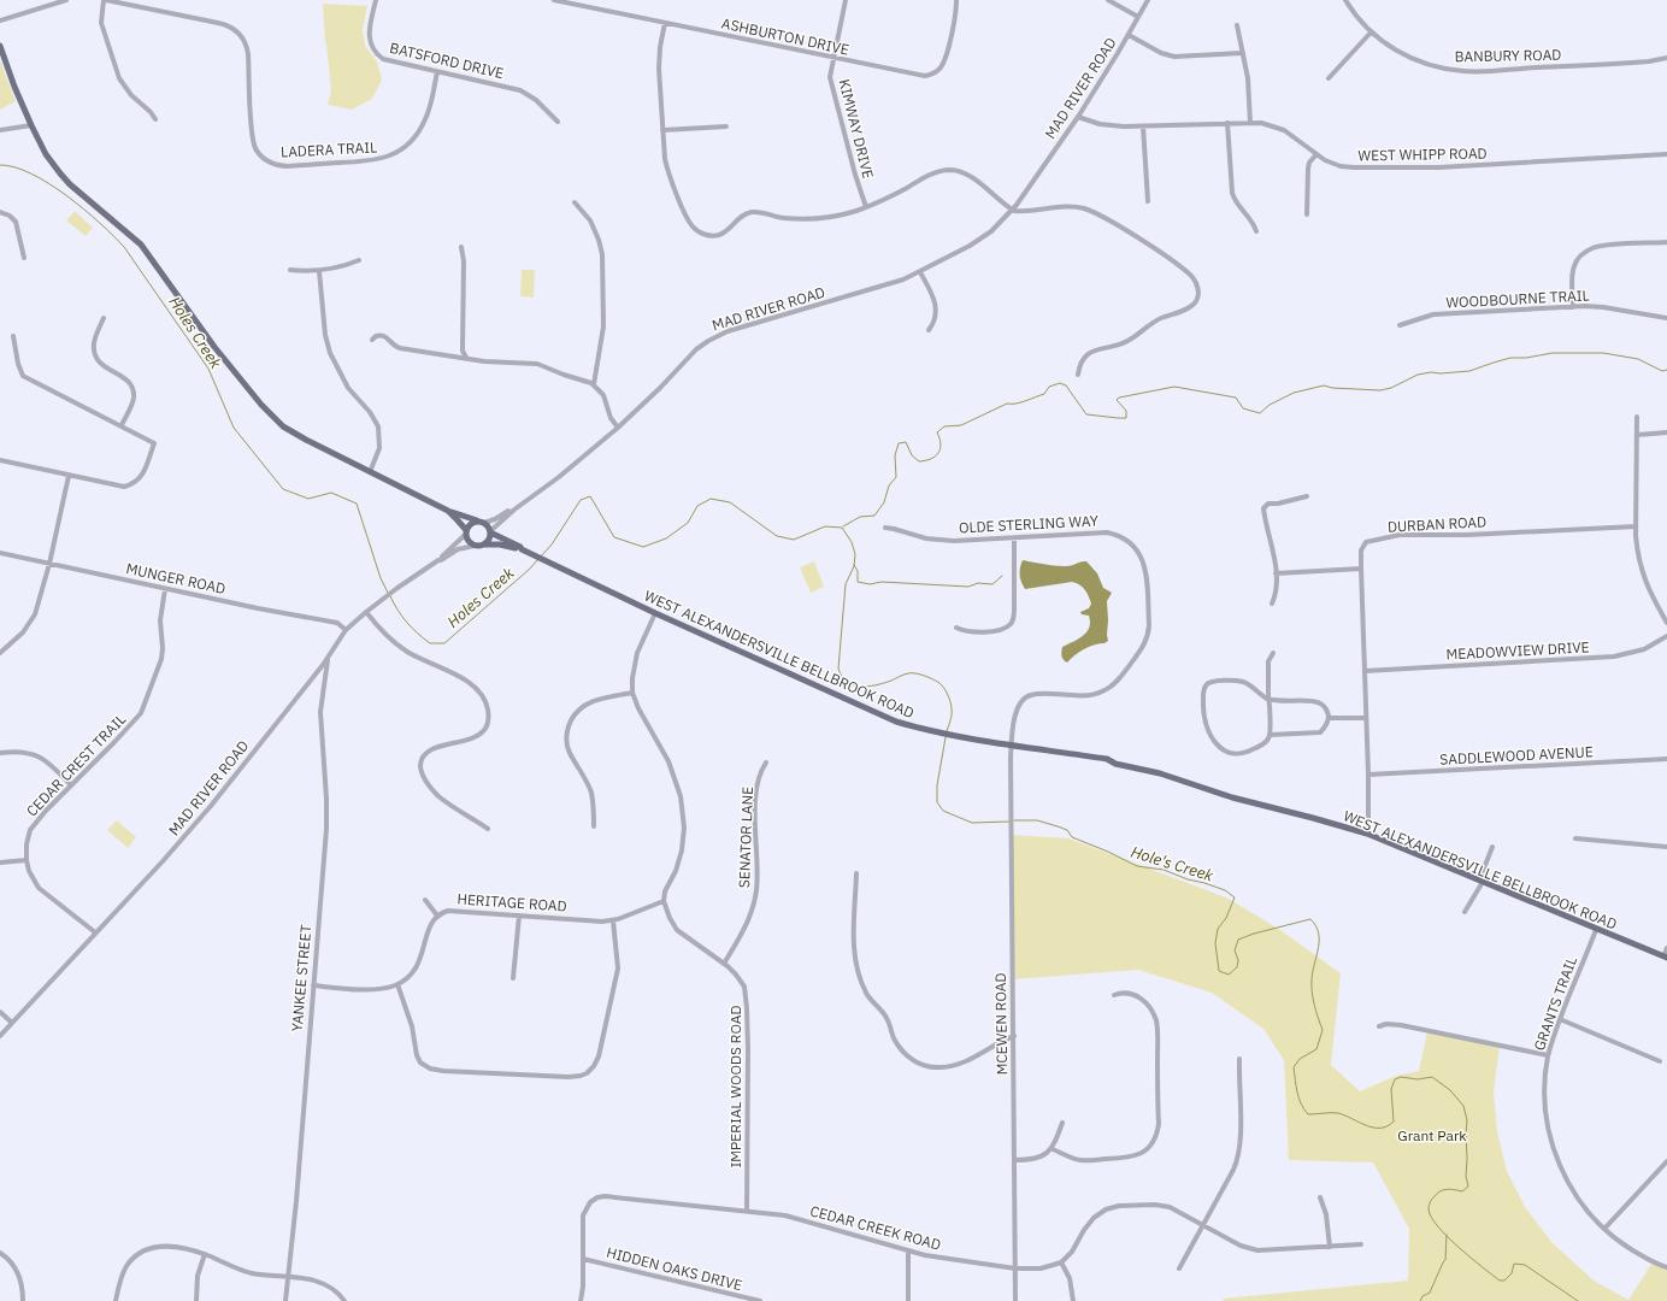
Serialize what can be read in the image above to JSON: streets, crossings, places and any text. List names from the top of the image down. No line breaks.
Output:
{"streets":{"main road":["WEST ALEXANDERSVILLE BELLBROOK ROAD"],"street":["ASHBURTON DRIVE","BANBURY ROAD","BATSFORD DRIVE","MAD RIVER ROAD","KIMWAY DRIVE","LADERA TRAIL","WEST WHIPP ROAD","WOODBOURNE TRAIL","OLDE STERLING WAY","DURBAN ROAD","MUNGER ROAD","MEADOWVIEW DRIVE","SADDLEWOOD AVENUE","CEDAR CREST TRAIL","SENATOR LANE","HERITAGE ROAD","YANKEE STREET","GRANTS TRAIL","MCEWEN ROAD","IMPERIAL WOODS ROAD","CEDAR CREEK ROAD","HIDDEN OAKS DRIVE"]},"crossings":[["ASHBURTON DRIVE","KIMWAY DRIVE"],["BATSFORD DRIVE","LADERA TRAIL"],["MAD RIVER ROAD","WEST WHIPP ROAD"],["MAD RIVER ROAD","MUNGER ROAD"],["MAD RIVER ROAD","WEST ALEXANDERSVILLE BELLBROOK ROAD"],["MAD RIVER ROAD","CEDAR CREST TRAIL"],["MAD RIVER ROAD","YANKEE STREET"],["OLDE STERLING WAY","WEST ALEXANDERSVILLE BELLBROOK ROAD"],["OLDE STERLING WAY","MCEWEN ROAD"],["DURBAN ROAD","MEADOWVIEW DRIVE"],["DURBAN ROAD","WEST ALEXANDERSVILLE BELLBROOK ROAD"],["DURBAN ROAD","SADDLEWOOD AVENUE"],["MUNGER ROAD","CEDAR CREST TRAIL"],["WEST ALEXANDERSVILLE BELLBROOK ROAD","GRANTS TRAIL"],["WEST ALEXANDERSVILLE BELLBROOK ROAD","MCEWEN ROAD"],["SENATOR LANE","IMPERIAL WOODS ROAD"],["HERITAGE ROAD","YANKEE STREET"],["HERITAGE ROAD","IMPERIAL WOODS ROAD"],["MCEWEN ROAD","CEDAR CREEK ROAD"],["IMPERIAL WOODS ROAD","CEDAR CREEK ROAD"],["CEDAR CREEK ROAD","HIDDEN OAKS DRIVE"]],"water":["Holes Creek","Hole's Creek"],"parks":["Grant Park"]}
